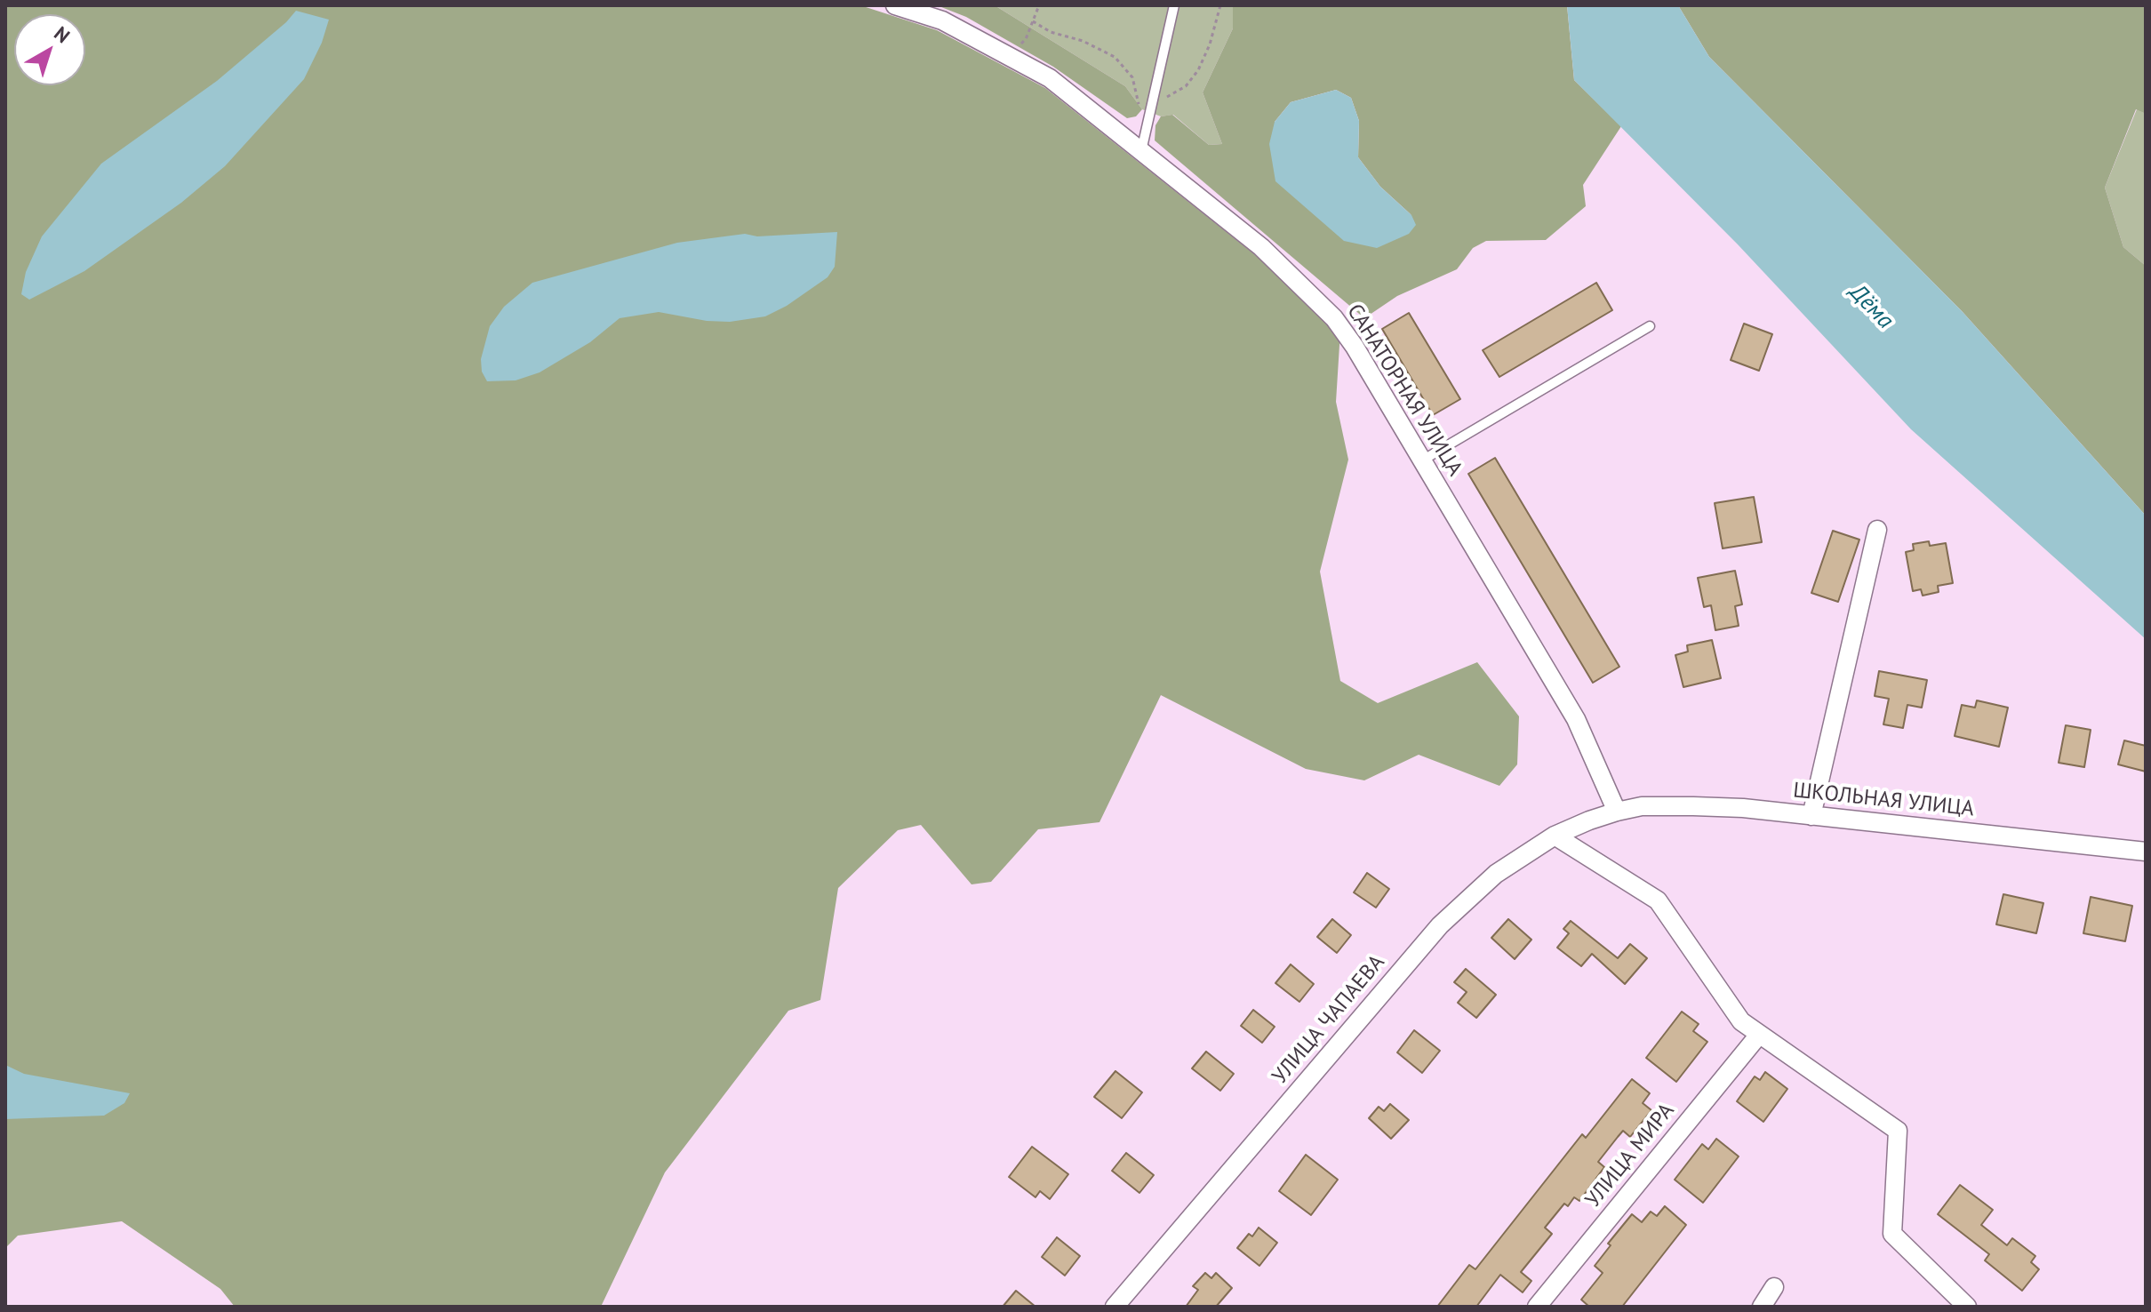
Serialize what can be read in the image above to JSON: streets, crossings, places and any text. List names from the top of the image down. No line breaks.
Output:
{"streets":{"street":["САНАТОРНАЯ УЛИЦА","ШКОЛЬНАЯ УЛИЦА","УЛИЦА ЧАПАЕВА","УЛИЦА МИРА"]},"crossings":[["САНАТОРНАЯ УЛИЦА","ШКОЛЬНАЯ УЛИЦА"],["САНАТОРНАЯ УЛИЦА","УЛИЦА ЧАПАЕВА"],["ШКОЛЬНАЯ УЛИЦА","УЛИЦА ЧАПАЕВА"]],"water":["Дёма"],"north":"top right"}
